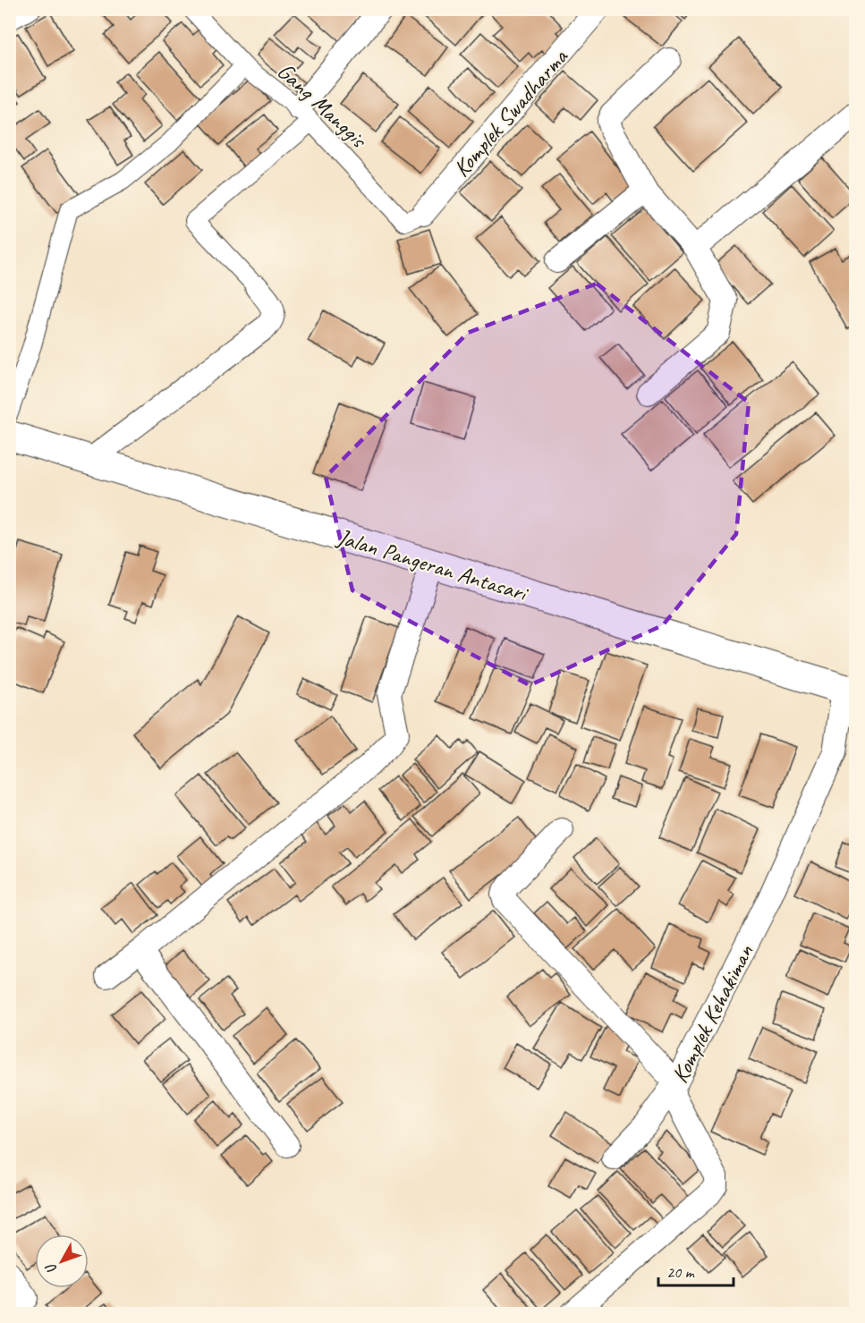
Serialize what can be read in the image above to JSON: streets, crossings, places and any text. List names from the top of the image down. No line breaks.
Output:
{"streets":{"main road":["Jalan Pangeran Antasari"],"street":["Gang Manggis","Komplek Swadharma","Komplek Kehakiman"]},"crossings":[["Gang Manggis","Komplek Swadharma"],["Jalan Pangeran Antasari","Komplek Kehakiman"]],"scale_bar":"20 m","north":"bottom left"}
